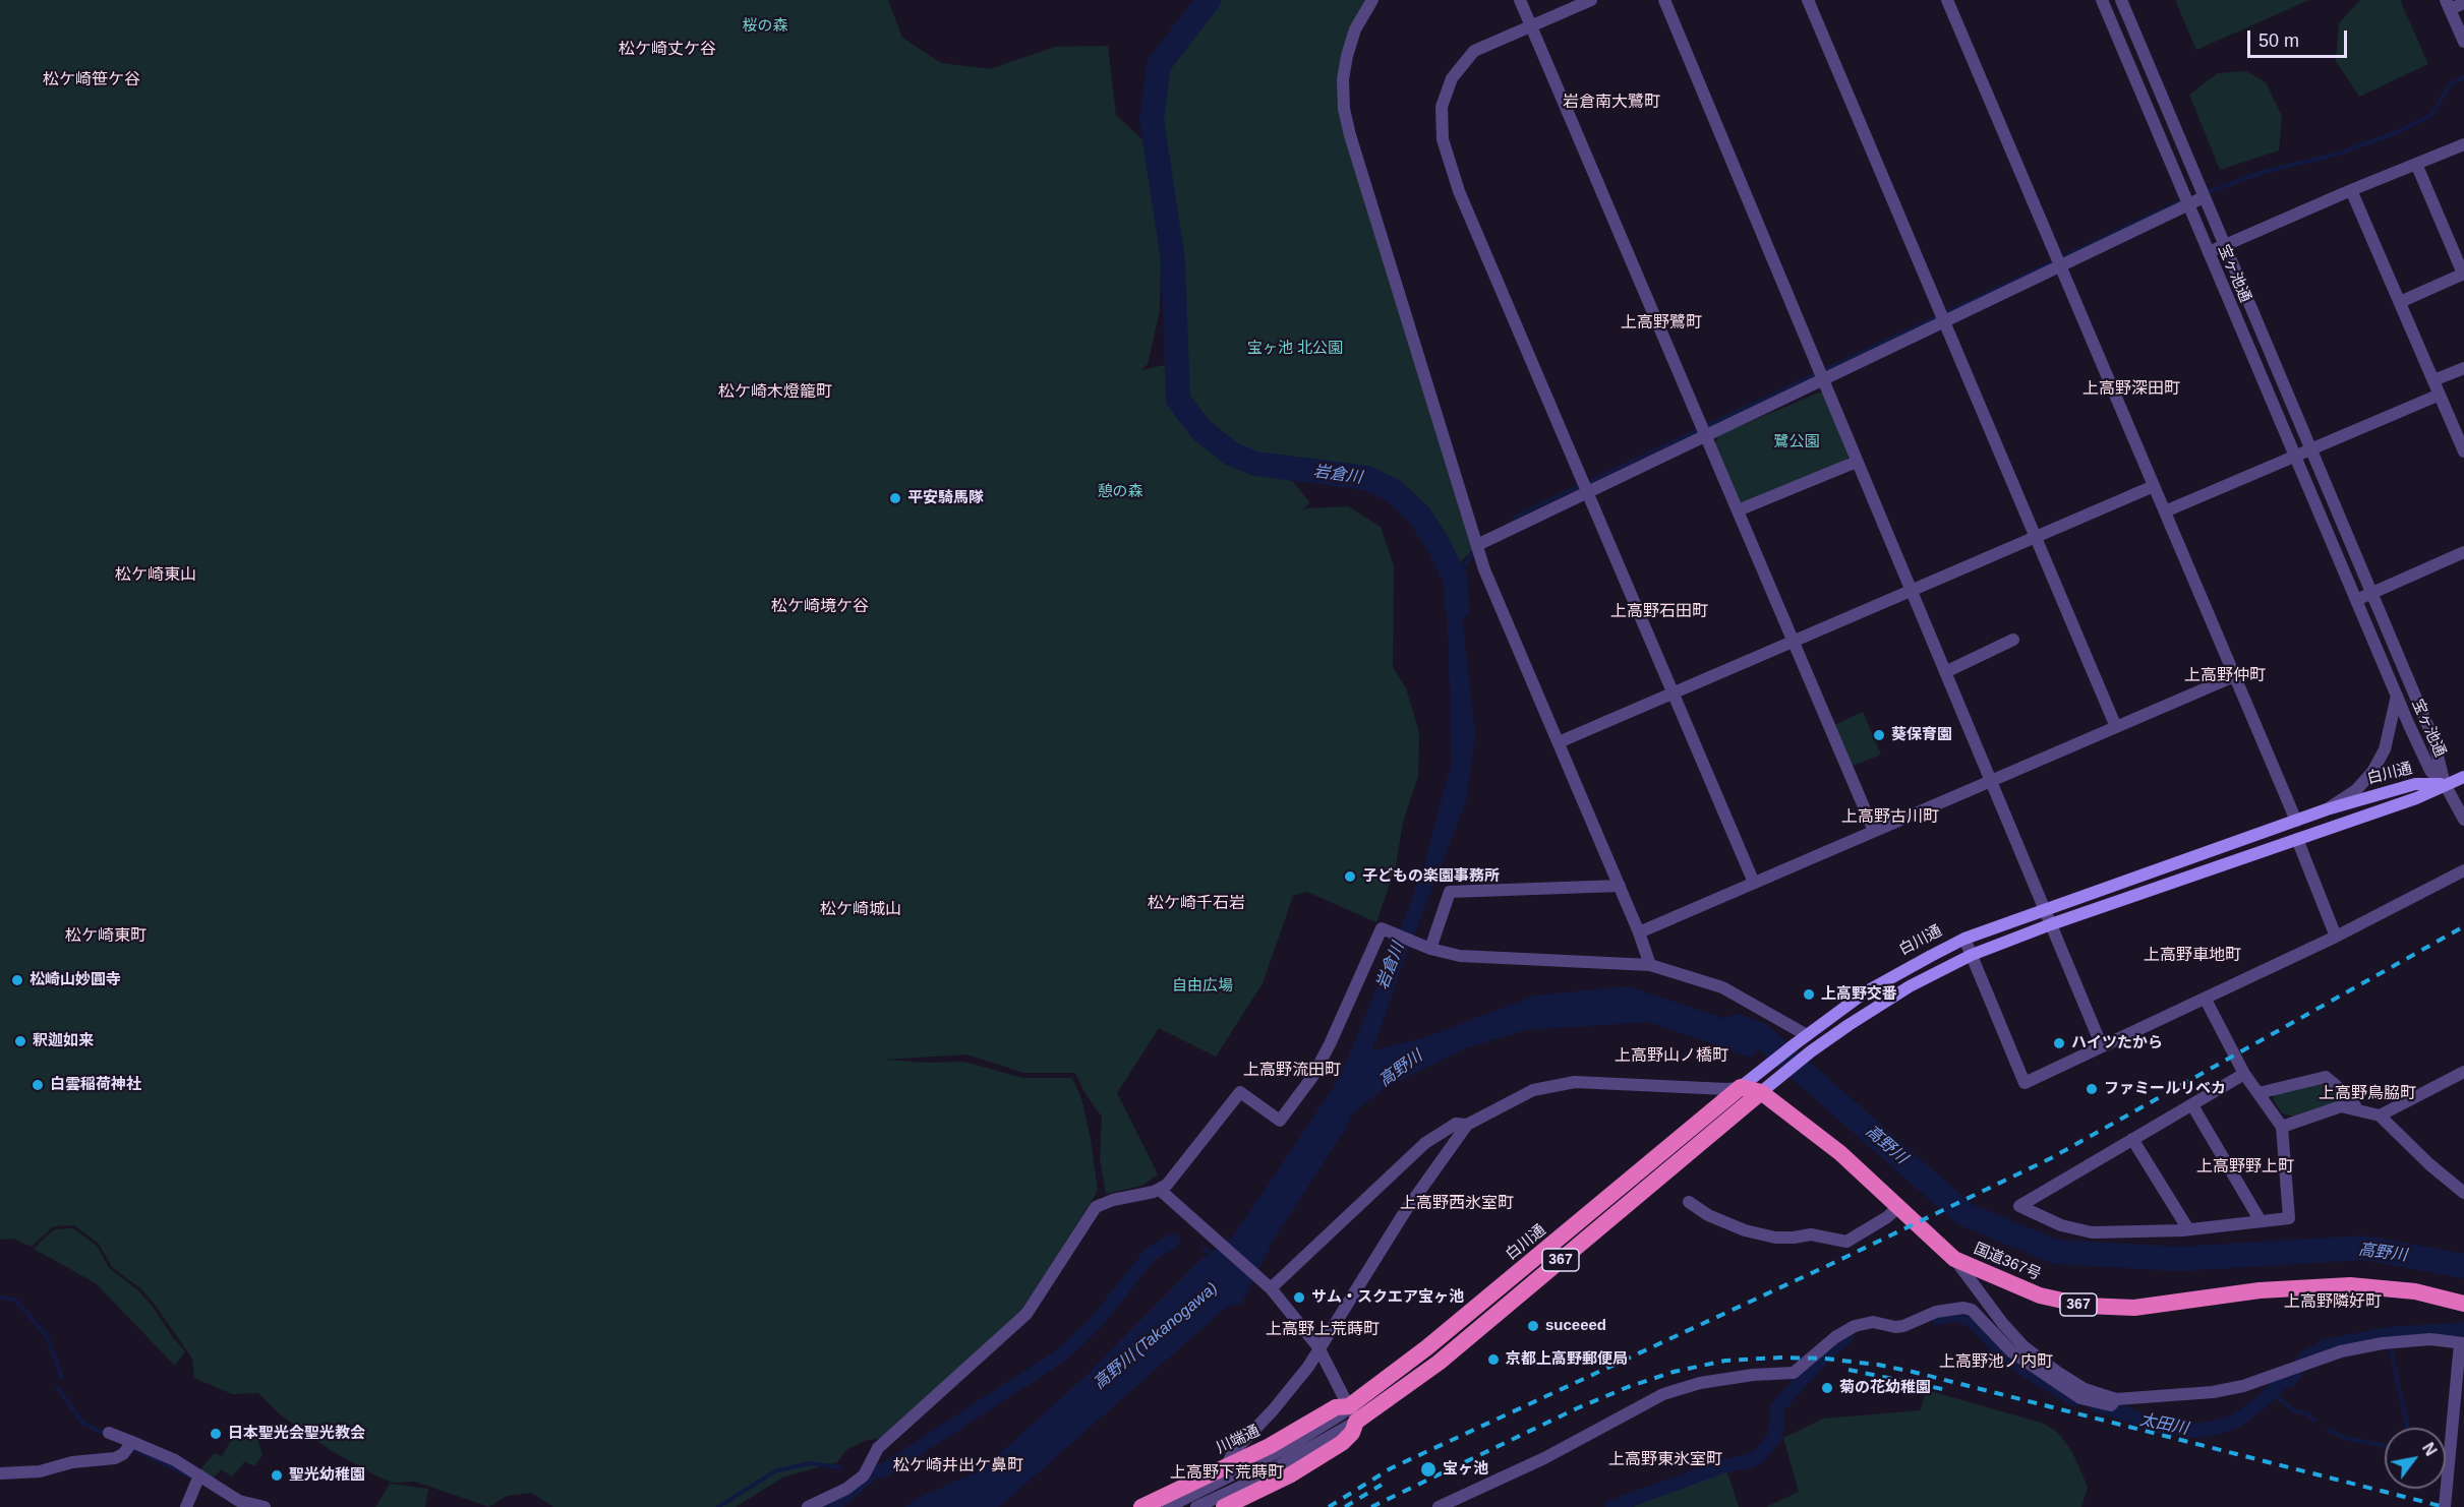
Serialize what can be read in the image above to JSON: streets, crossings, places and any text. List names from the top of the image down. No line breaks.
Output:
{"streets":{"highway":["白川通","367","国道367号","川端通"],"street":["宝ヶ池通"]},"crossings":[["宝ヶ池通","白川通"],["白川通","367"],["白川通","国道367号"],["白川通","川端通"],["367","川端通"]],"districts":["松ケ崎丈ケ谷","松ケ崎笹ケ谷","岩倉南大鷺町","上高野鷺町","上高野深田町","松ケ崎木燈籠町","松ケ崎東山","松ケ崎境ケ谷","上高野石田町","上高野仲町","上高野古川町","松ケ崎千石岩","松ケ崎城山","松ケ崎東町","上高野車地町","上高野山ノ橋町","上高野流田町","上高野鳥脇町","上高野野上町","上高野西氷室町","上高野隣好町","上高野上荒蒔町","上高野池ノ内町","上高野東氷室町","松ケ崎井出ケ鼻町","上高野下荒蒔町"],"water":["岩倉川","高野川","高野川 (Takanogawa)","太田川"],"parks":["桜の森","宝ヶ池 北公園","鷺公園","憩の森","自由広場"],"places":["平安騎馬隊","葵保育園","子どもの楽園事務所","松崎山妙圓寺","上高野交番","釈迦如来","ハイツたから","白雲稲荷神社","ファミールリベカ","サム・スクエア宝ヶ池","suceeed","京都上高野郵便局","菊の花幼稚園","日本聖光会聖光教会","宝ヶ池","聖光幼稚園"],"scale_bar":"50 m","north":"top right"}
